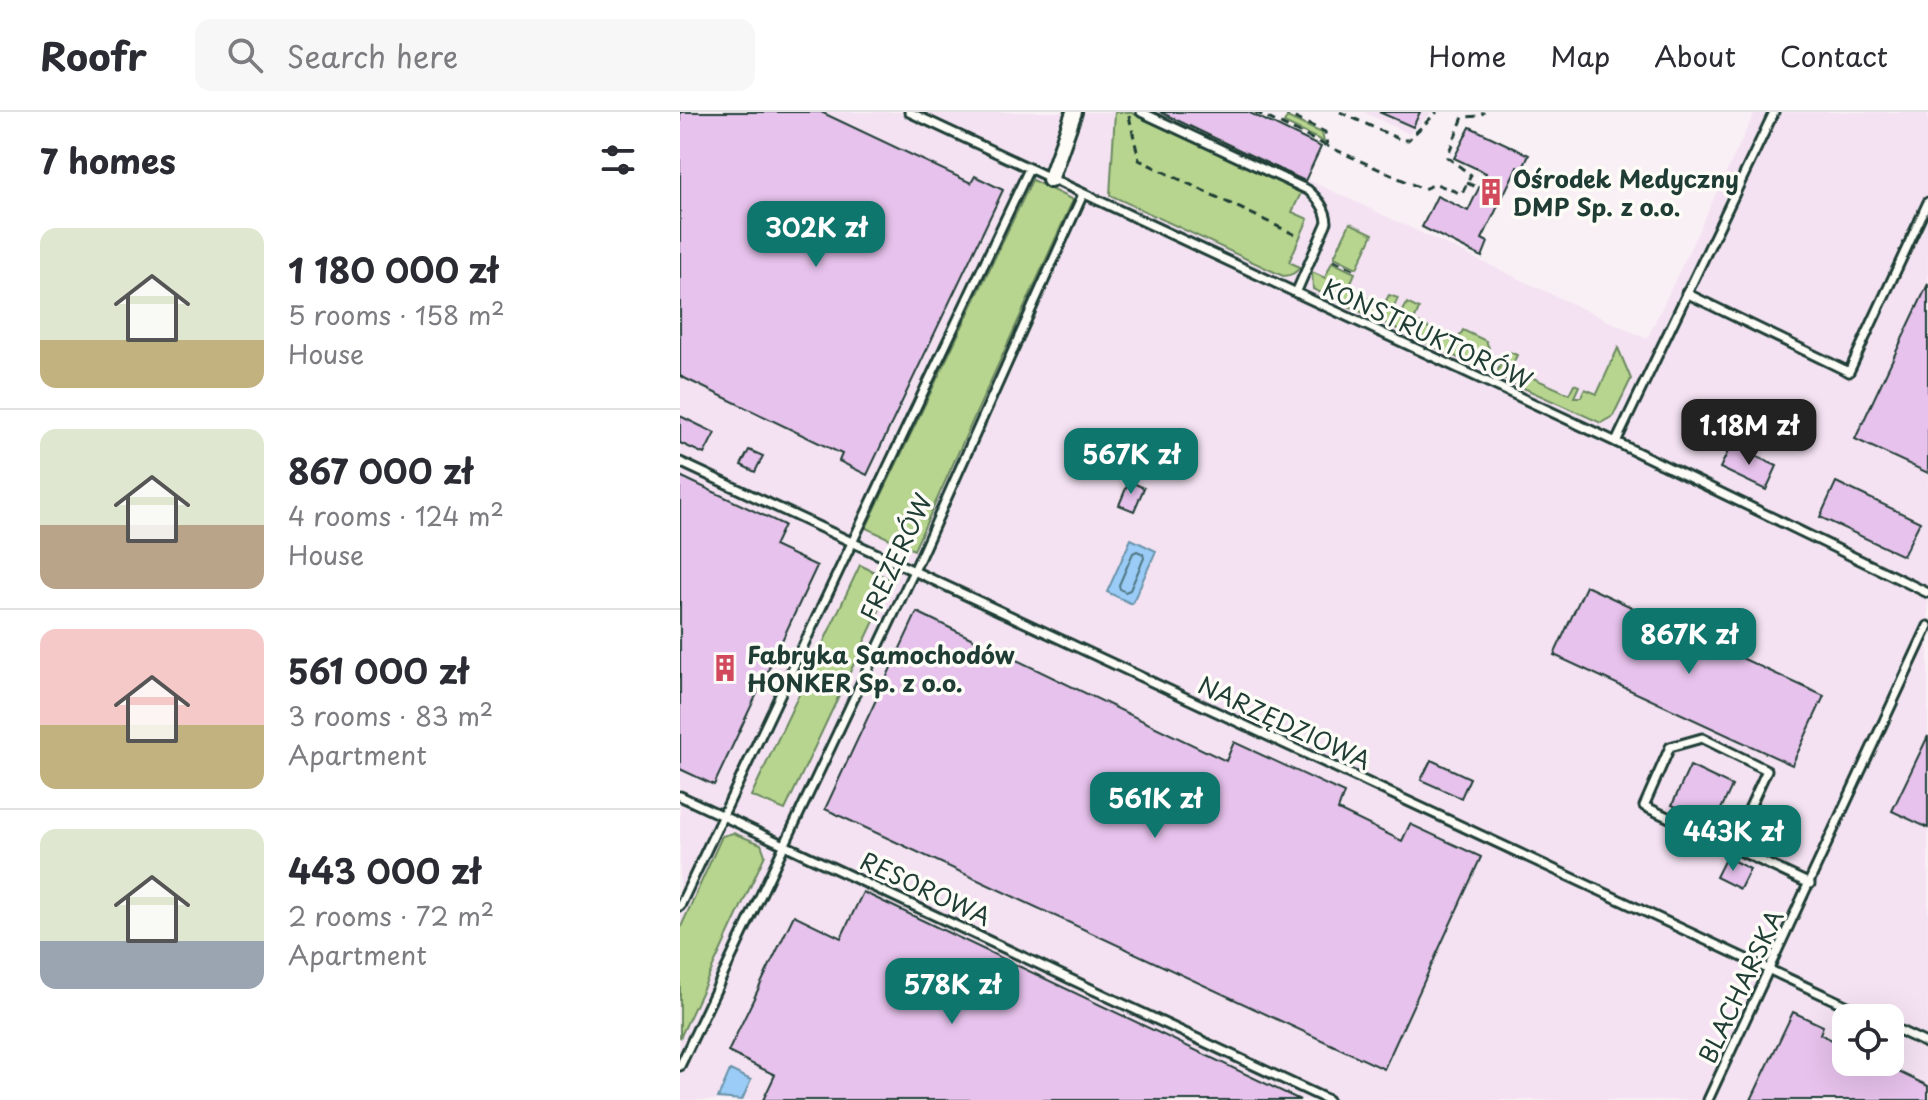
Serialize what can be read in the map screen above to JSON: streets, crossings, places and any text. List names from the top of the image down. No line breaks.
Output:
{"streets":{"lane":["KONSTRUKTORÓW","FREZERÓW","NARZĘDZIOWA","RESOROWA","BLACHARSKA"]},"crossings":[["KONSTRUKTORÓW","FREZERÓW"],["FREZERÓW","NARZĘDZIOWA"],["FREZERÓW","RESOROWA"],["NARZĘDZIOWA","BLACHARSKA"]],"places":{"building":["Ośrodek Medyczny DMP Sp. z o.o.","Fabryka Samochodów HONKER Sp. z o.o."]},"page":{"header":"Roofr","search":"Search here","nav":["Home","Map","About","Contact"],"heading":"7 homes","price":["302K zł","1.18M zł","567K zł","867K zł","561K zł","443K zł","578K zł"],"list":[{"name":"1 180 000 zł","note":"5 rooms · 158 m² · House"},{"name":"867 000 zł","note":"4 rooms · 124 m² · House"},{"name":"561 000 zł","note":"3 rooms · 83 m² · Apartment"},{"name":"443 000 zł","note":"2 rooms · 72 m² · Apartment"}]}}
